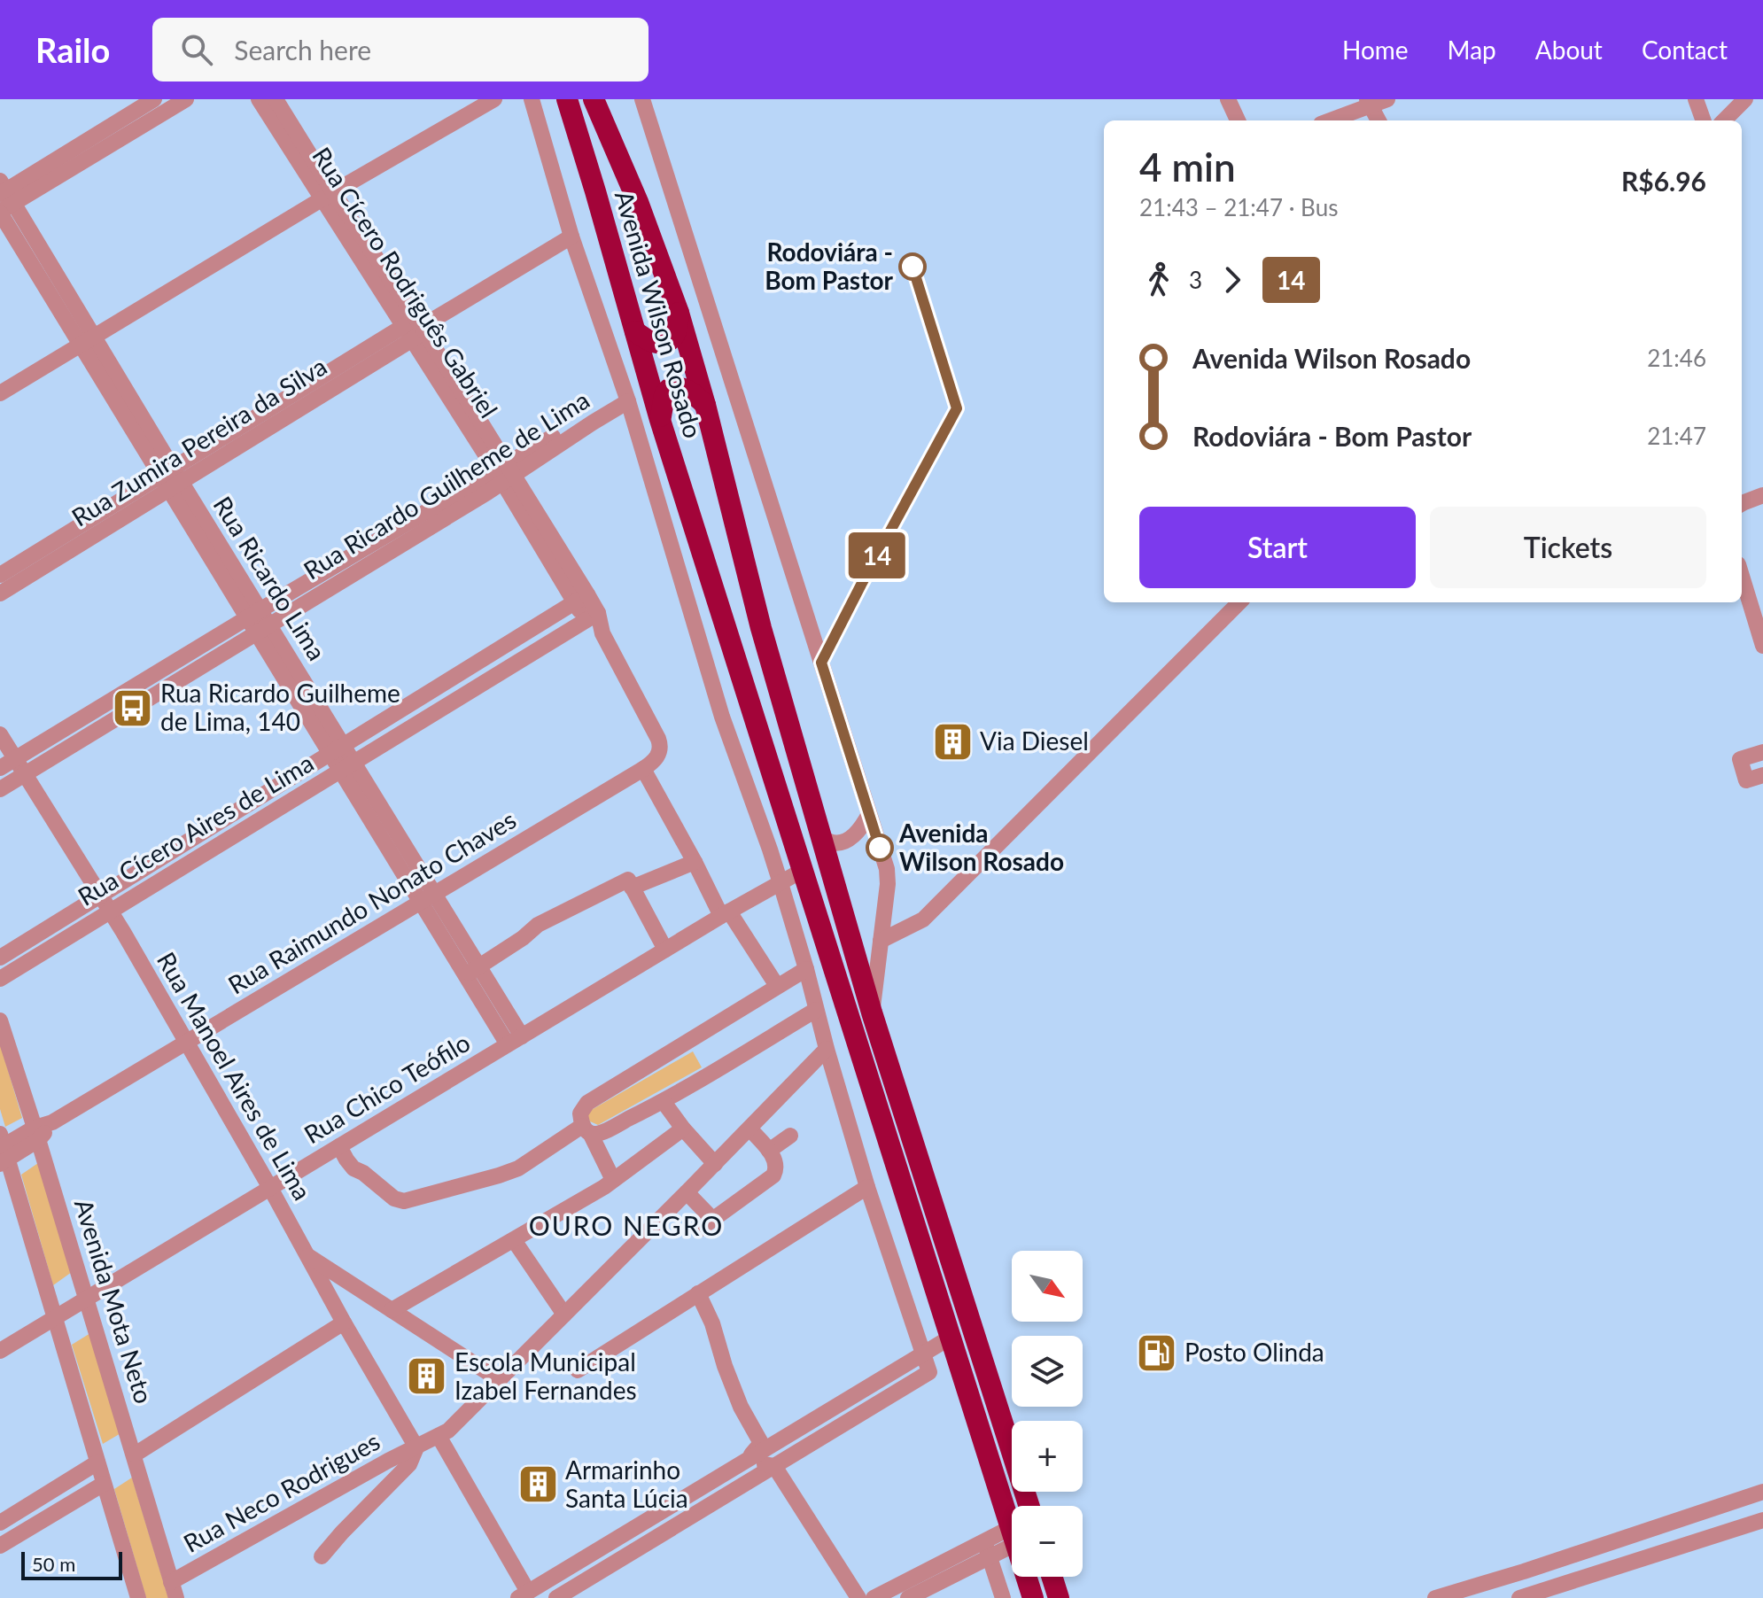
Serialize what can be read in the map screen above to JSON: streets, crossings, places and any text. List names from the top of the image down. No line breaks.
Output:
{"streets":{"highway":["Avenida Wilson Rosado"],"street":["Rua Cícero Rodriguês Gabriel","Rua Zumira Pereira da Silva","Rua Ricardo Guilheme de Lima","Rua Ricardo Lima","Rua Cícero Aires de Lima","Rua Raimundo Nonato Chaves","Rua Manoel Aires de Lima","Rua Chico Teófilo","Avenida Mota Neto","Rua Neco Rodrigues"]},"crossings":[["Rua Cícero Rodriguês Gabriel","Rua Zumira Pereira da Silva"],["Rua Cícero Rodriguês Gabriel","Rua Ricardo Guilheme de Lima"],["Rua Cícero Rodriguês Gabriel","Rua Cícero Aires de Lima"],["Rua Cícero Rodriguês Gabriel","Rua Raimundo Nonato Chaves"],["Avenida Wilson Rosado","Rua Chico Teófilo"],["Rua Zumira Pereira da Silva","Rua Ricardo Lima"],["Rua Ricardo Guilheme de Lima","Rua Ricardo Lima"],["Rua Ricardo Guilheme de Lima","Rua Manoel Aires de Lima"],["Rua Ricardo Lima","Rua Cícero Aires de Lima"],["Rua Ricardo Lima","Rua Raimundo Nonato Chaves"],["Rua Ricardo Lima","Rua Chico Teófilo"],["Rua Cícero Aires de Lima","Rua Manoel Aires de Lima"],["Rua Raimundo Nonato Chaves","Rua Manoel Aires de Lima"],["Rua Raimundo Nonato Chaves","Avenida Mota Neto"],["Rua Manoel Aires de Lima","Rua Chico Teófilo"],["Rua Manoel Aires de Lima","Rua Neco Rodrigues"],["Rua Chico Teófilo","Avenida Mota Neto"],["Avenida Mota Neto","Rua Neco Rodrigues"]],"districts":["OURO NEGRO"],"places":{"other":["Rodoviára - Bom Pastor","Avenida Wilson Rosado"],"bus stop":["Rua Ricardo Guilheme de Lima, 140"],"building":["Via Diesel","Escola Municipal Izabel Fernandes","Armarinho Santa Lúcia"],"fuel station":["Posto Olinda"]},"lines":["bus line 14"],"scale_bar":"50 m","north":"bottom right","page":{"header":"Railo","search":"Search here","nav":["Home","Map","About","Contact"],"on_map":"14","heading":["4 min","21:43 – 21:47 · Bus","R$6.96"],"legs":["3","14"],"list":[{"name":"Avenida Wilson Rosado","value":"21:46"},{"name":"Rodoviára - Bom Pastor","value":"21:47"}],"buttons":["Start","Tickets"],"map_buttons":["+","−"],"scale":"50 m"}}
